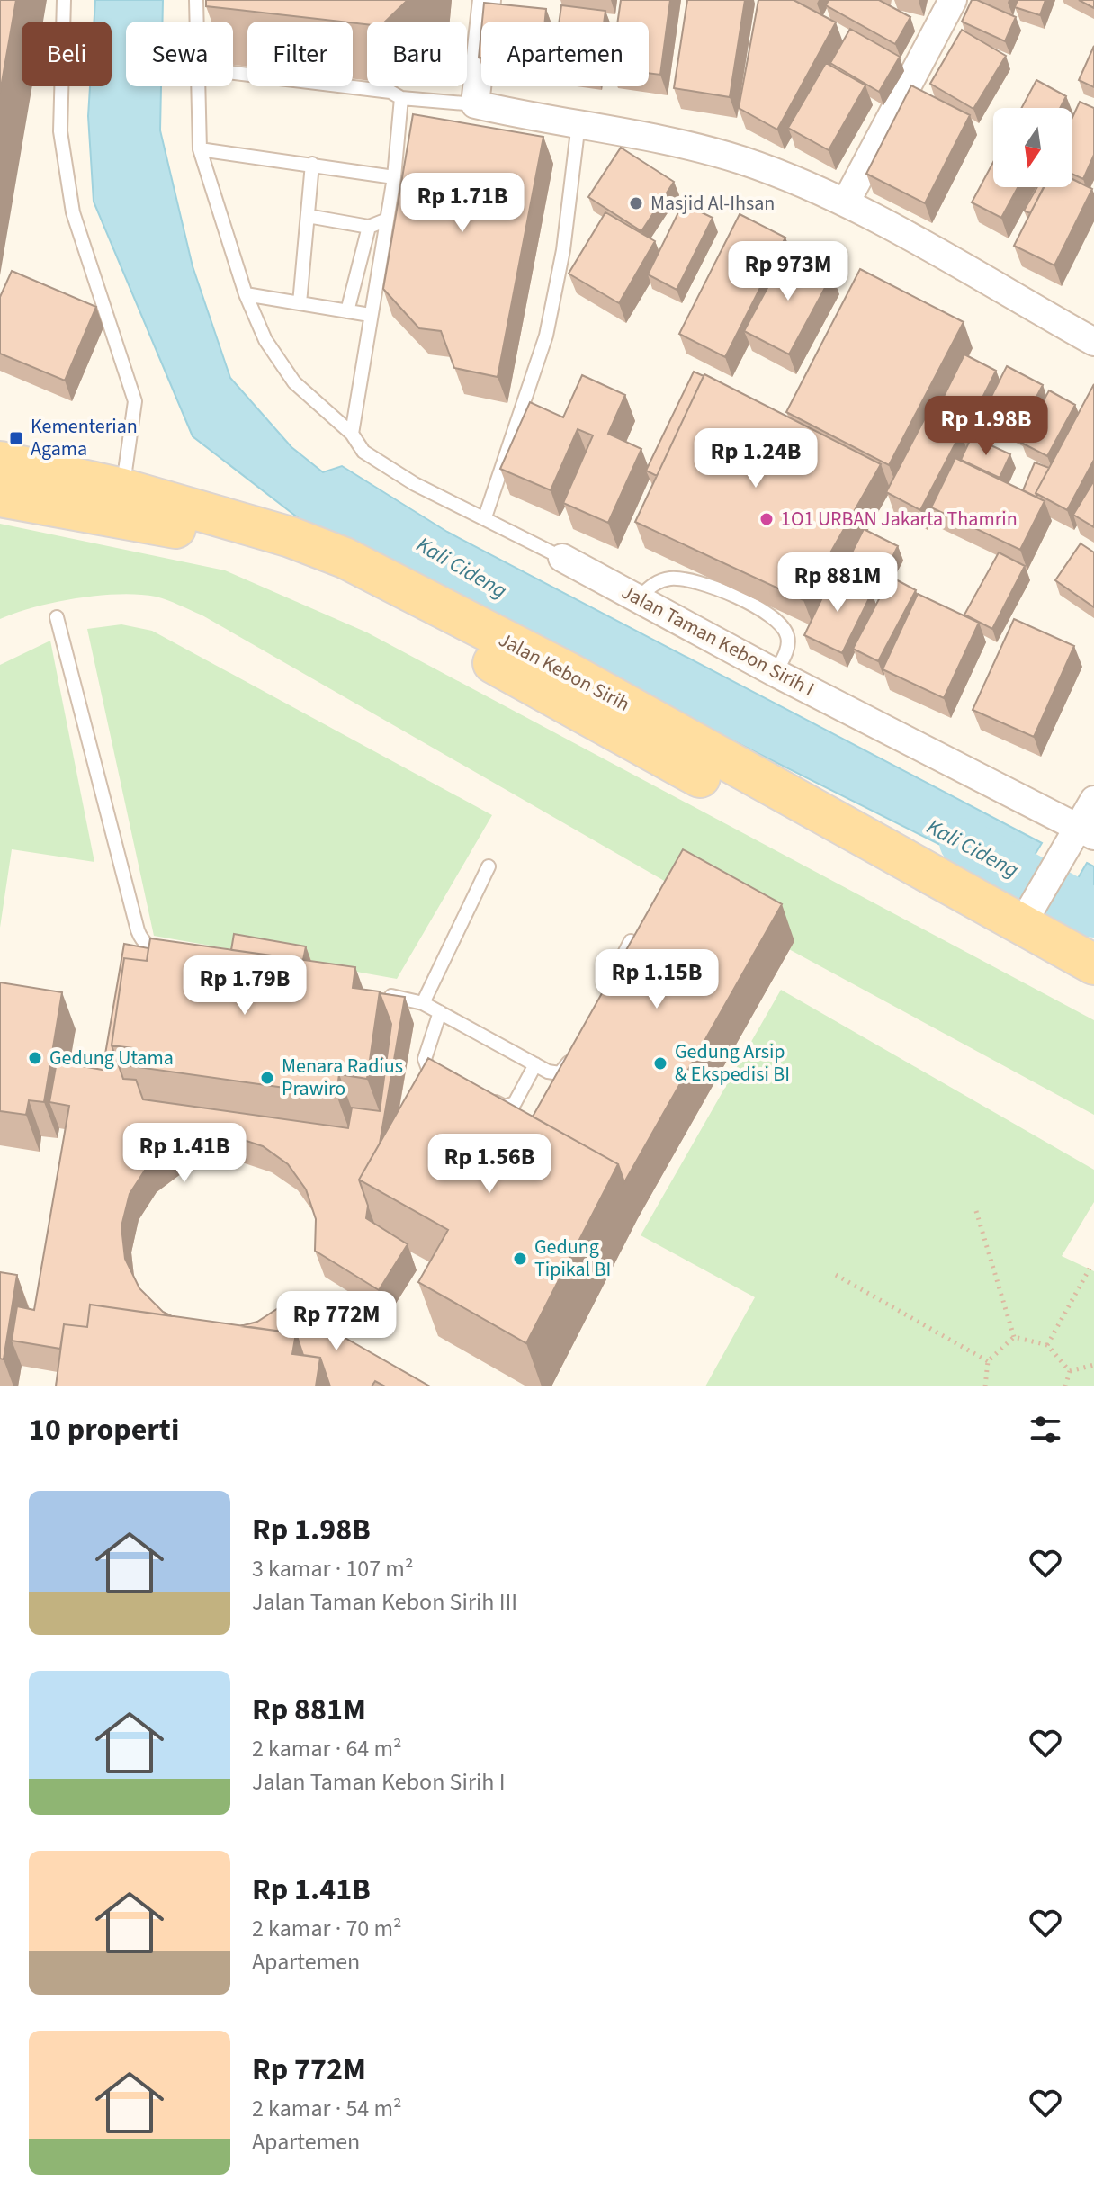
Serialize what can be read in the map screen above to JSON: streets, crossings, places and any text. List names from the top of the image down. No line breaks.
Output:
{"streets":{"main road":["Jalan Kebon Sirih"],"street":["Jalan Taman Kebon Sirih I"]},"water":["Kali Cideng"],"places":{"other":["Masjid Al-Ihsan","1O1 URBAN Jakarta Thamrin","Gedung Utama","Gedung Arsip & Ekspedisi BI","Menara Radius Prawiro","Gedung Tipikal BI"],"transit":["Kementerian Agama"]},"north":"bottom","page":{"chip":["Beli","Sewa","Filter","Baru","Apartemen"],"price":["Rp 1.71B","Rp 973M","Rp 1.98B","Rp 1.24B","Rp 881M","Rp 1.15B","Rp 1.79B","Rp 1.41B","Rp 1.56B","Rp 772M"],"heading":"10 properti","list":[{"name":"Rp 1.98B","note":"3 kamar · 107 m² · Jalan Taman Kebon Sirih III"},{"name":"Rp 881M","note":"2 kamar · 64 m² · Jalan Taman Kebon Sirih I"},{"name":"Rp 1.41B","note":"2 kamar · 70 m² · Apartemen"},{"name":"Rp 772M","note":"2 kamar · 54 m² · Apartemen"}]}}
